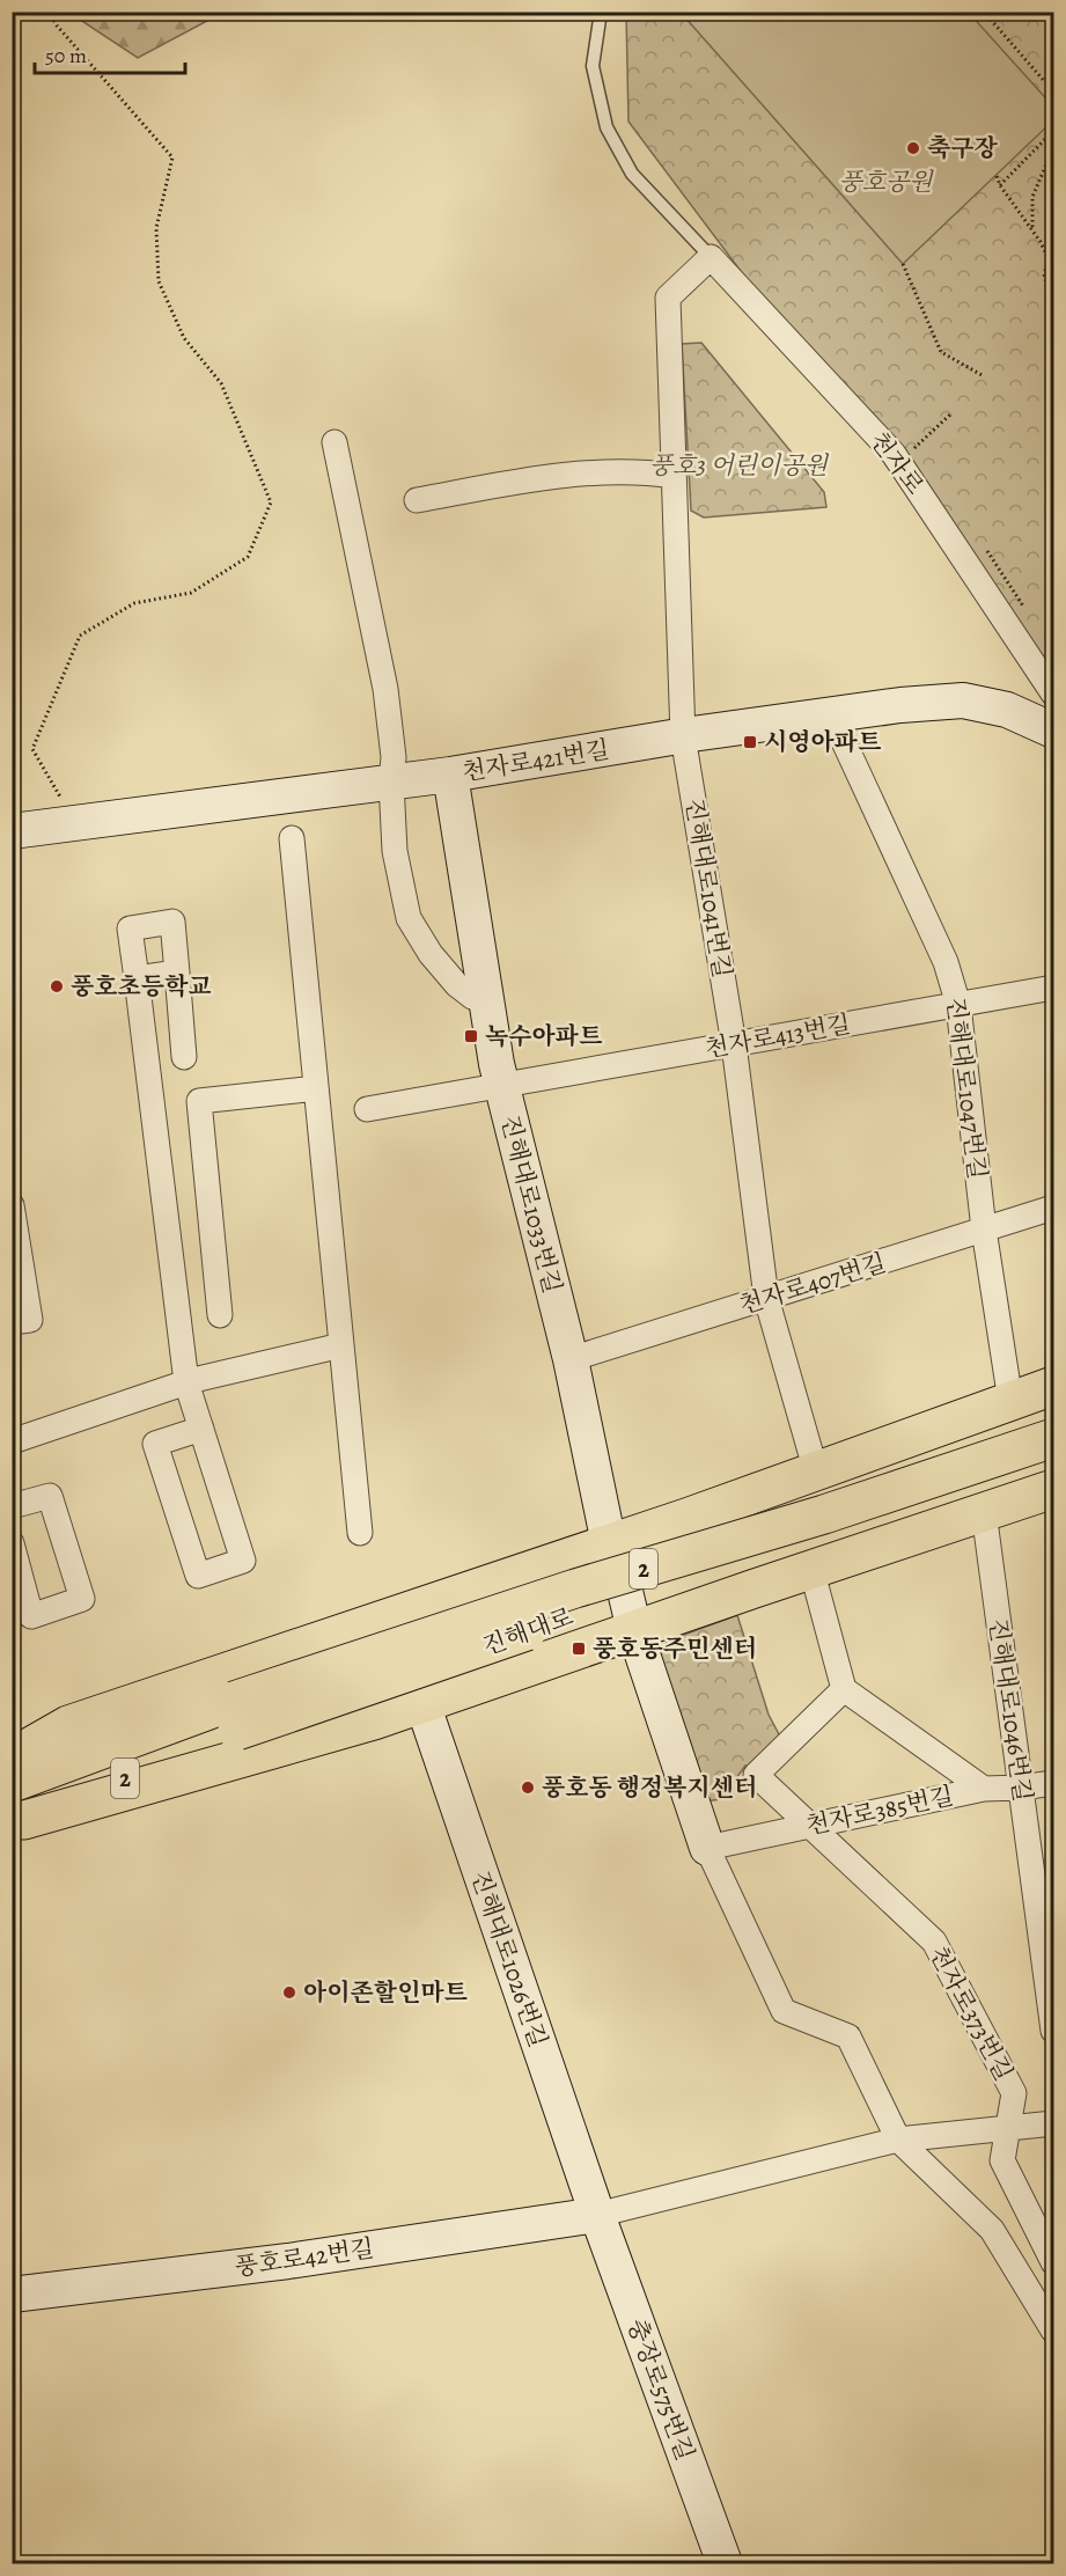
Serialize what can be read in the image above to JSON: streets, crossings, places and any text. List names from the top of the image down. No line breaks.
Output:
{"streets":{"highway":["2","진해대로"],"street":["천자로","천자로421번길","진해대로1041번길","천자로413번길","진해대로1047번길","진해대로1033번길","천자로407번길","진해대로1046번길","천자로385번길","진해대로1026번길","천자로373번길","풍호로42번길","충장로575번길"]},"crossings":[["천자로","진해대로1041번길"],["천자로421번길","진해대로1041번길"],["천자로421번길","진해대로1047번길"],["천자로421번길","진해대로1033번길"],["진해대로1041번길","천자로413번길"],["진해대로1041번길","천자로407번길"],["천자로413번길","진해대로1047번길"],["천자로413번길","진해대로1033번길"],["진해대로1047번길","천자로407번길"],["진해대로1033번길","천자로407번길"],["진해대로1033번길","천자로385번길"],["진해대로1046번길","천자로385번길"],["천자로385번길","천자로373번길"],["진해대로1026번길","풍호로42번길"],["진해대로1026번길","충장로575번길"],["풍호로42번길","충장로575번길"]],"parks":["풍호공원","풍호3 어린이공원"],"places":{"other":["축구장","풍호초등학교","풍호동 행정복지센터","아이존할인마트"],"transit":["시영아파트","녹수아파트","풍호동주민센터"]},"scale_bar":"50 m"}
